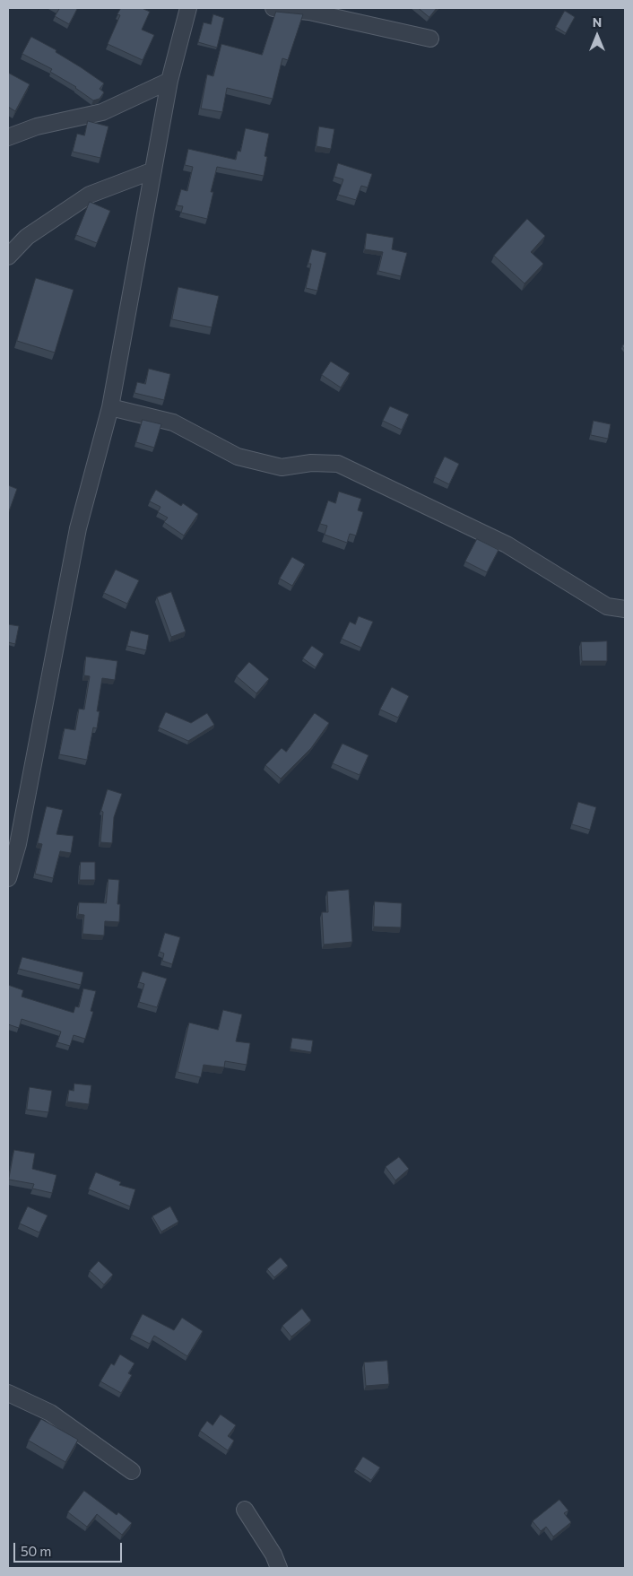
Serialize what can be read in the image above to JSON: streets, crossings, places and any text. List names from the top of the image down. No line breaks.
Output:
{"scale_bar":"50 m","north":"top"}
